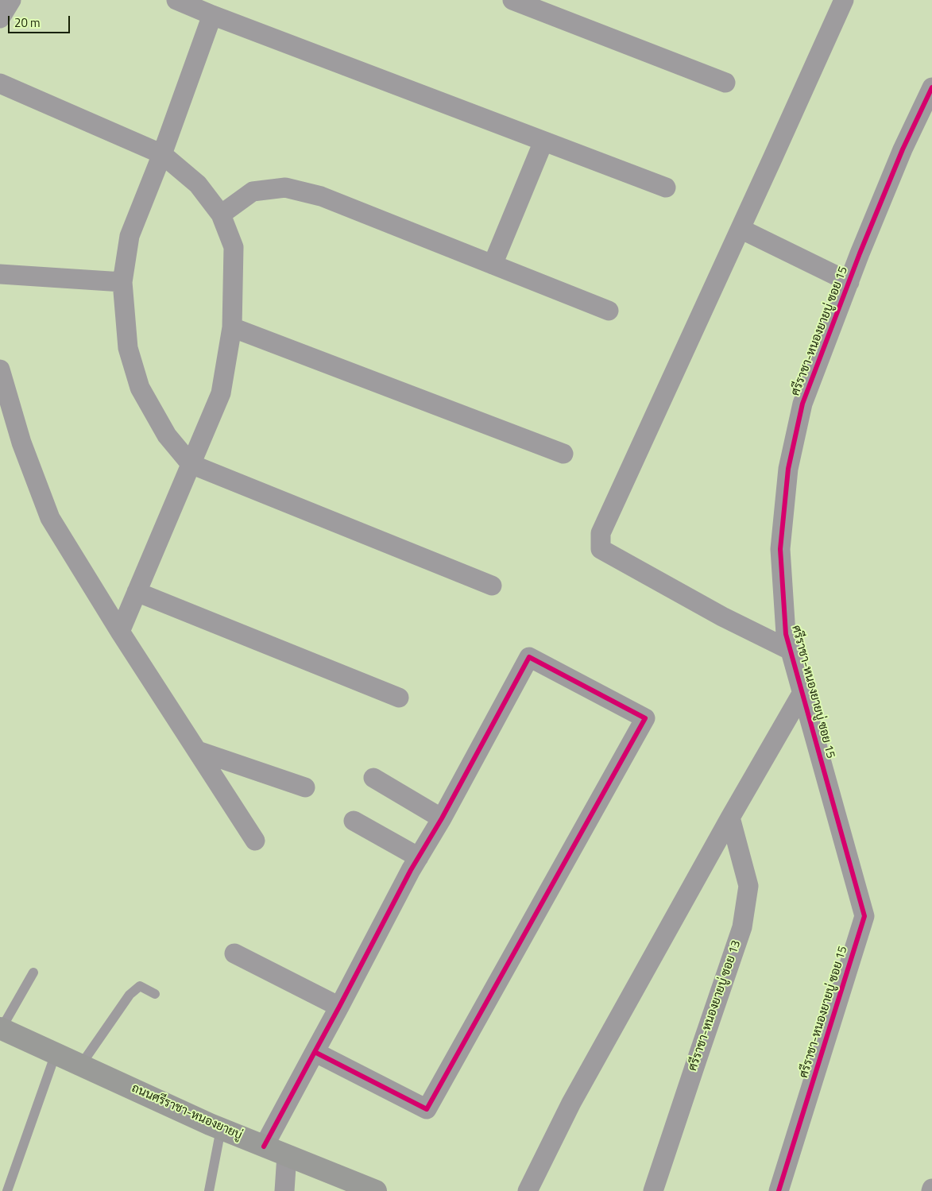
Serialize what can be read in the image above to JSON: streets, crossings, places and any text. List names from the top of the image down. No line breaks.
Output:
{"streets":{"main road":["ถนนศรีราชา-หนองยายบู่"],"street":["ศรีราชา-หนองยายบู่ ซอย 15","ศรีราชา-หนองยายบู่ ซอย 13"]},"scale_bar":"20 m"}
